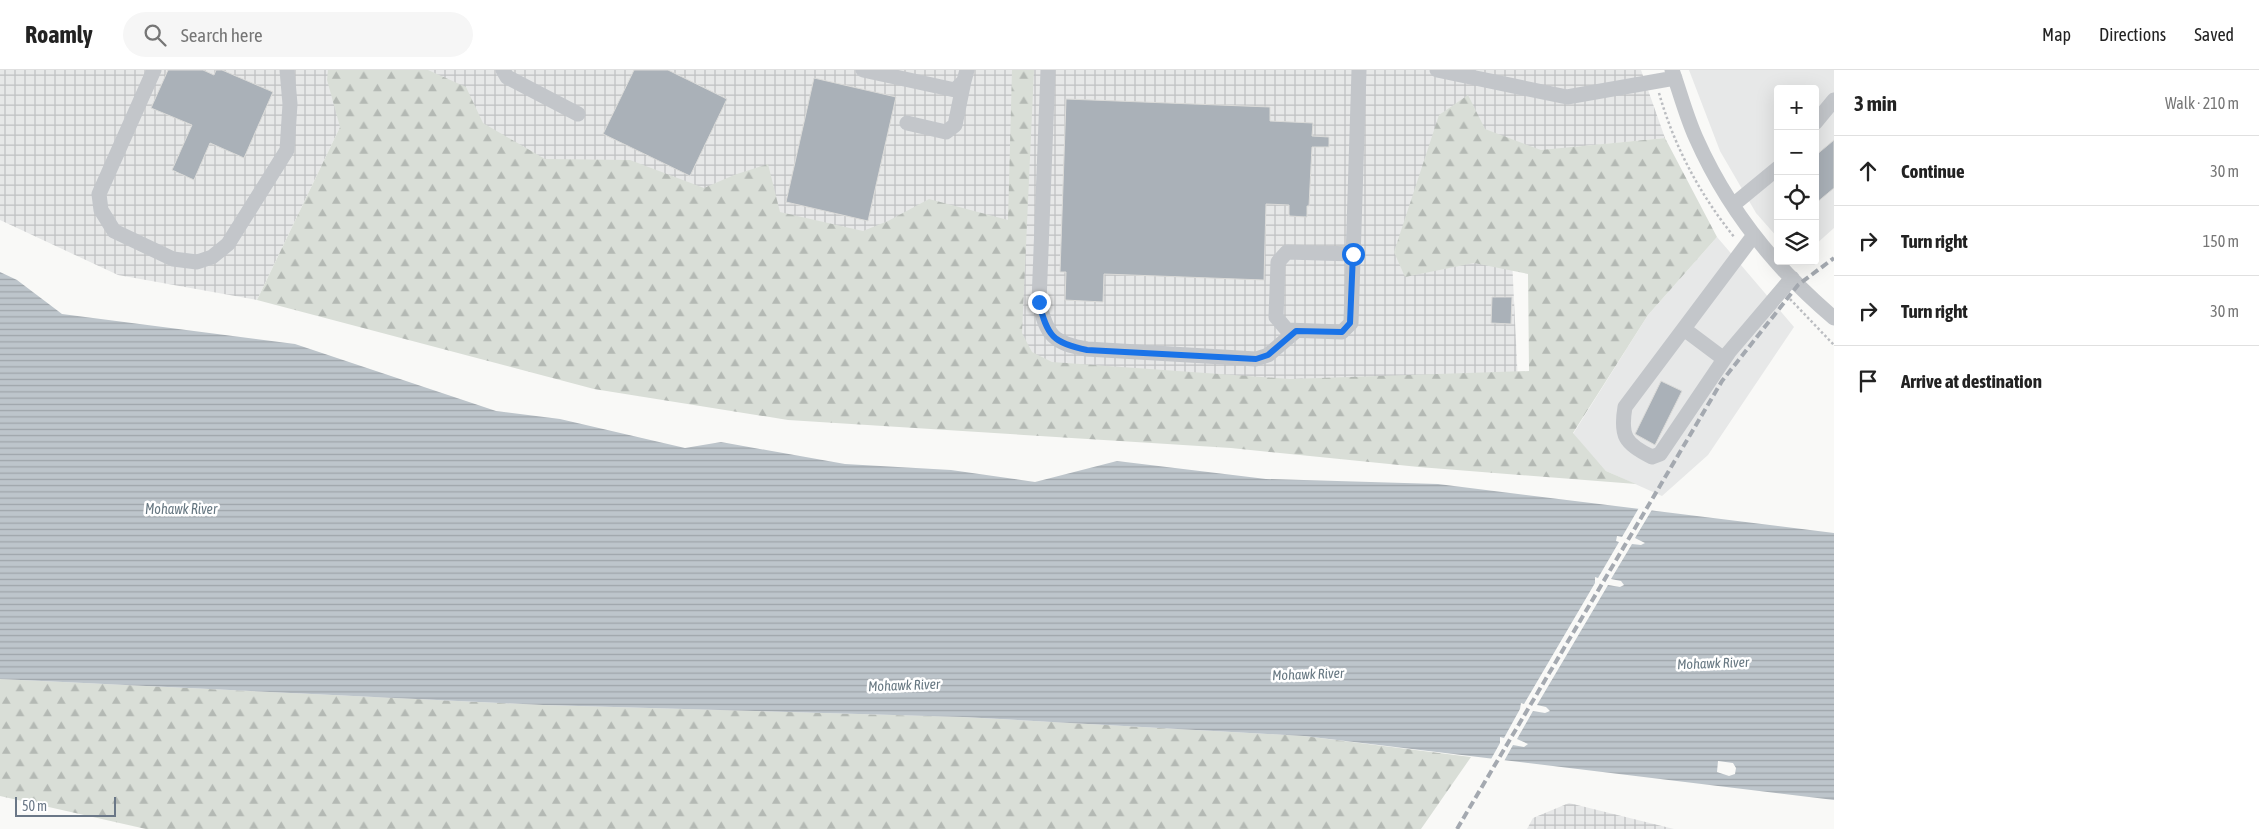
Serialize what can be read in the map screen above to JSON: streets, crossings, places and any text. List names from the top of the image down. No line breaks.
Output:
{"water":["Mohawk River"],"scale_bar":"50 m","page":{"header":"Roamly","search":"Search here","nav":["Map","Directions","Saved"],"heading":["3 min","Walk · 210 m"],"map_buttons":["+","−"],"list":[["Continue","30 m"],["Turn right","150 m"],["Turn right","30 m"],"Arrive at destination"],"scale":"50 m"}}
